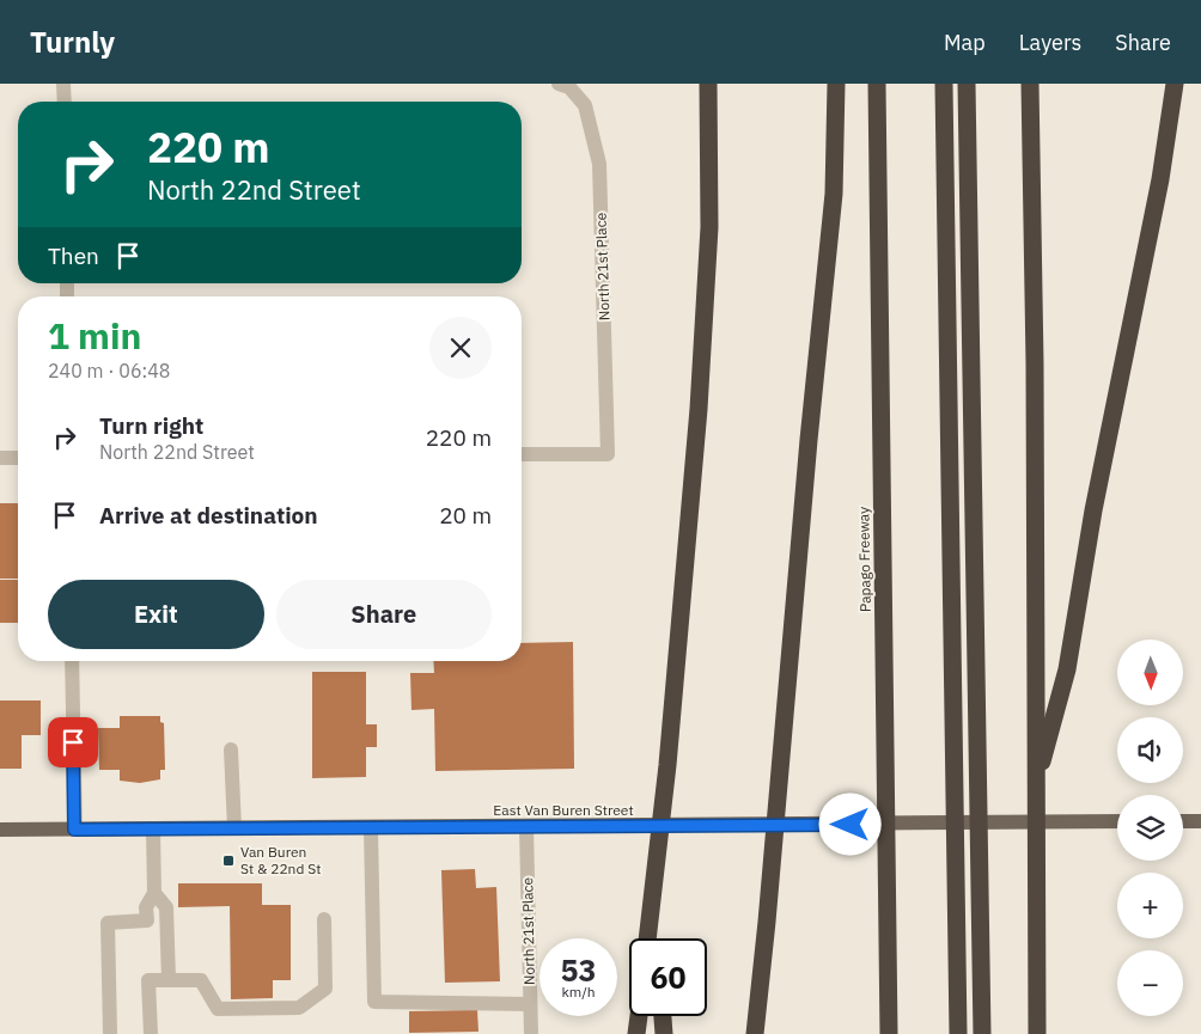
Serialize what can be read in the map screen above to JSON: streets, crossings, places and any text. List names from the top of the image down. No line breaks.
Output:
{"streets":{"highway":["Papago Freeway"],"main road":["East Van Buren Street"],"street":["North 21st Place"]},"crossings":[["North 21st Place","East Van Buren Street"]],"places":{"transit":["Van Buren St & 22nd St"]},"north":"bottom","page":{"header":"Turnly","nav":["Map","Layers","Share"],"turn":["220 m","North 22nd Street"],"then":"Then","heading":["1 min","240 m · 06:48"],"list":[{"name":"Turn right","note":"North 22nd Street","value":"220 m"},{"name":"Arrive at destination","value":"20 m"}],"buttons":["Exit","Share"],"map_buttons":["+","−"],"speed":"53 km/h","limit":"60"}}
